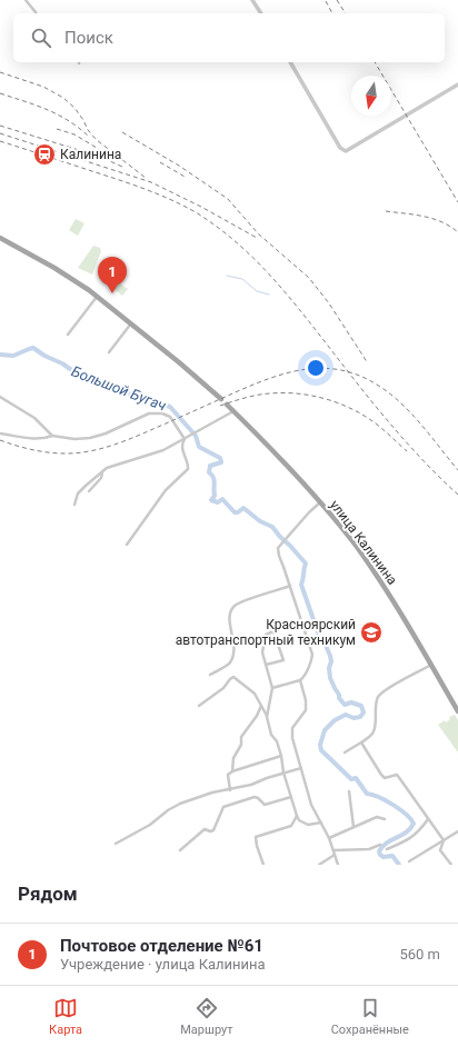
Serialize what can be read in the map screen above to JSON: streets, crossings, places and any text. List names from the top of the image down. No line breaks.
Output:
{"streets":{"main road":["улица Калинина"]},"water":["Большой Бугач"],"places":{"station":["Калинина"],"school or university":["Красноярский автотранспортный техникум"]},"north":"bottom","page":{"search":"Поиск","pins":"1","heading":"Рядом","list":[{"mark":"1","name":"Почтовое отделение №61","note":"Учреждение · улица Калинина","value":"560 m"}],"nav":["Карта","Маршрут","Сохранённые"]}}
